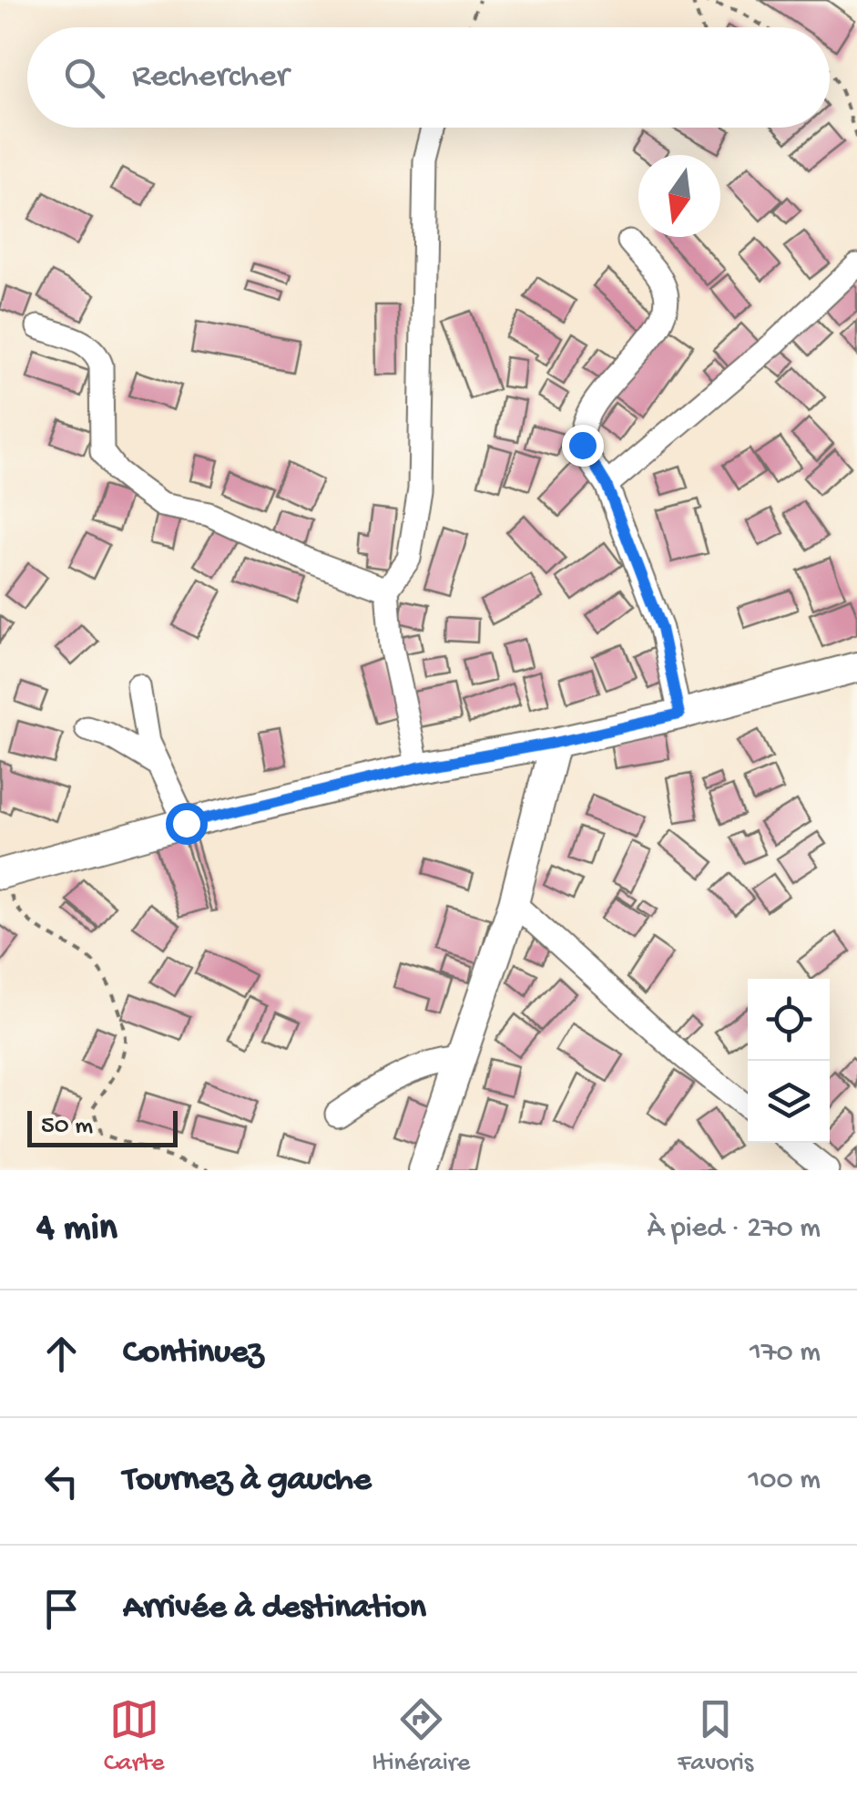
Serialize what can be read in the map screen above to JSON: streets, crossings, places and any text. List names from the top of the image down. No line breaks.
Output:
{"scale_bar":"50 m","north":"bottom","page":{"search":"Rechercher","scale":"50 m","heading":["4 min","À pied · 270 m"],"list":[["Continuez","170 m"],["Tournez à gauche","100 m"],"Arrivée à destination"],"nav":["Carte","Itinéraire","Favoris"]}}
